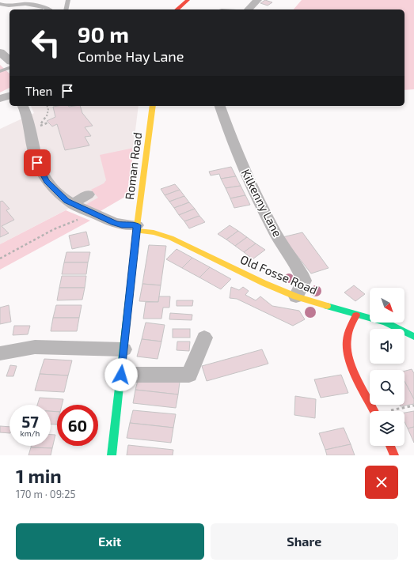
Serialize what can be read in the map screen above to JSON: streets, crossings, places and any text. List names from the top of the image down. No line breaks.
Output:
{"streets":{"main road":["Roman Road","Old Fosse Road"],"street":["Kilkenny Lane"]},"crossings":[["Roman Road","Old Fosse Road"],["Kilkenny Lane","Old Fosse Road"]],"north":"bottom right","page":{"turn":["90 m","Combe Hay Lane"],"then":"Then","speed":"57 km/h","limit":"60","heading":["1 min","170 m · 09:25"],"buttons":["Exit","Share"]}}
